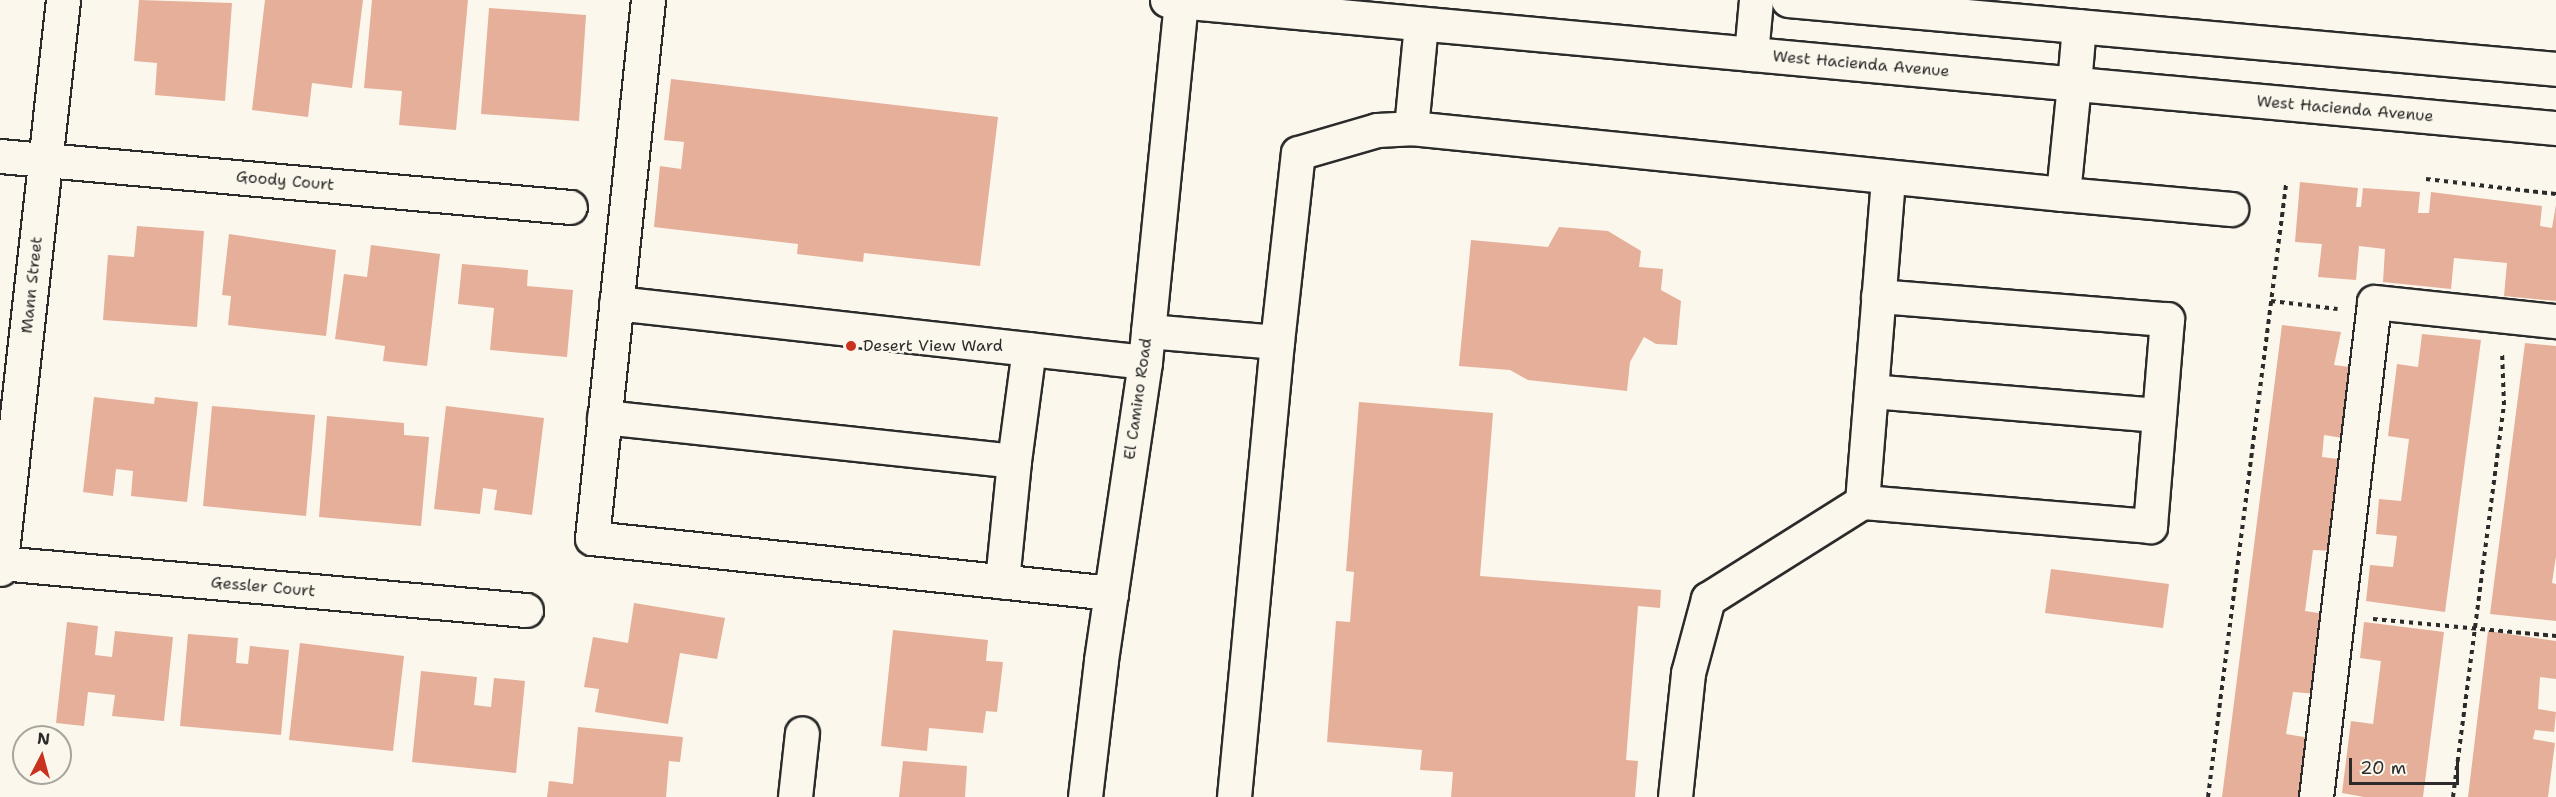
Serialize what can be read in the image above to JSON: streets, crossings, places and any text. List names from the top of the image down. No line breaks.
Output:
{"streets":{"street":["West Hacienda Avenue","Goody Court","Mann Street","El Camino Road","Gessler Court"]},"crossings":[["West Hacienda Avenue","El Camino Road"],["Goody Court","Mann Street"],["Mann Street","Gessler Court"]],"places":["Desert View Ward"],"scale_bar":"20 m","north":"top"}
